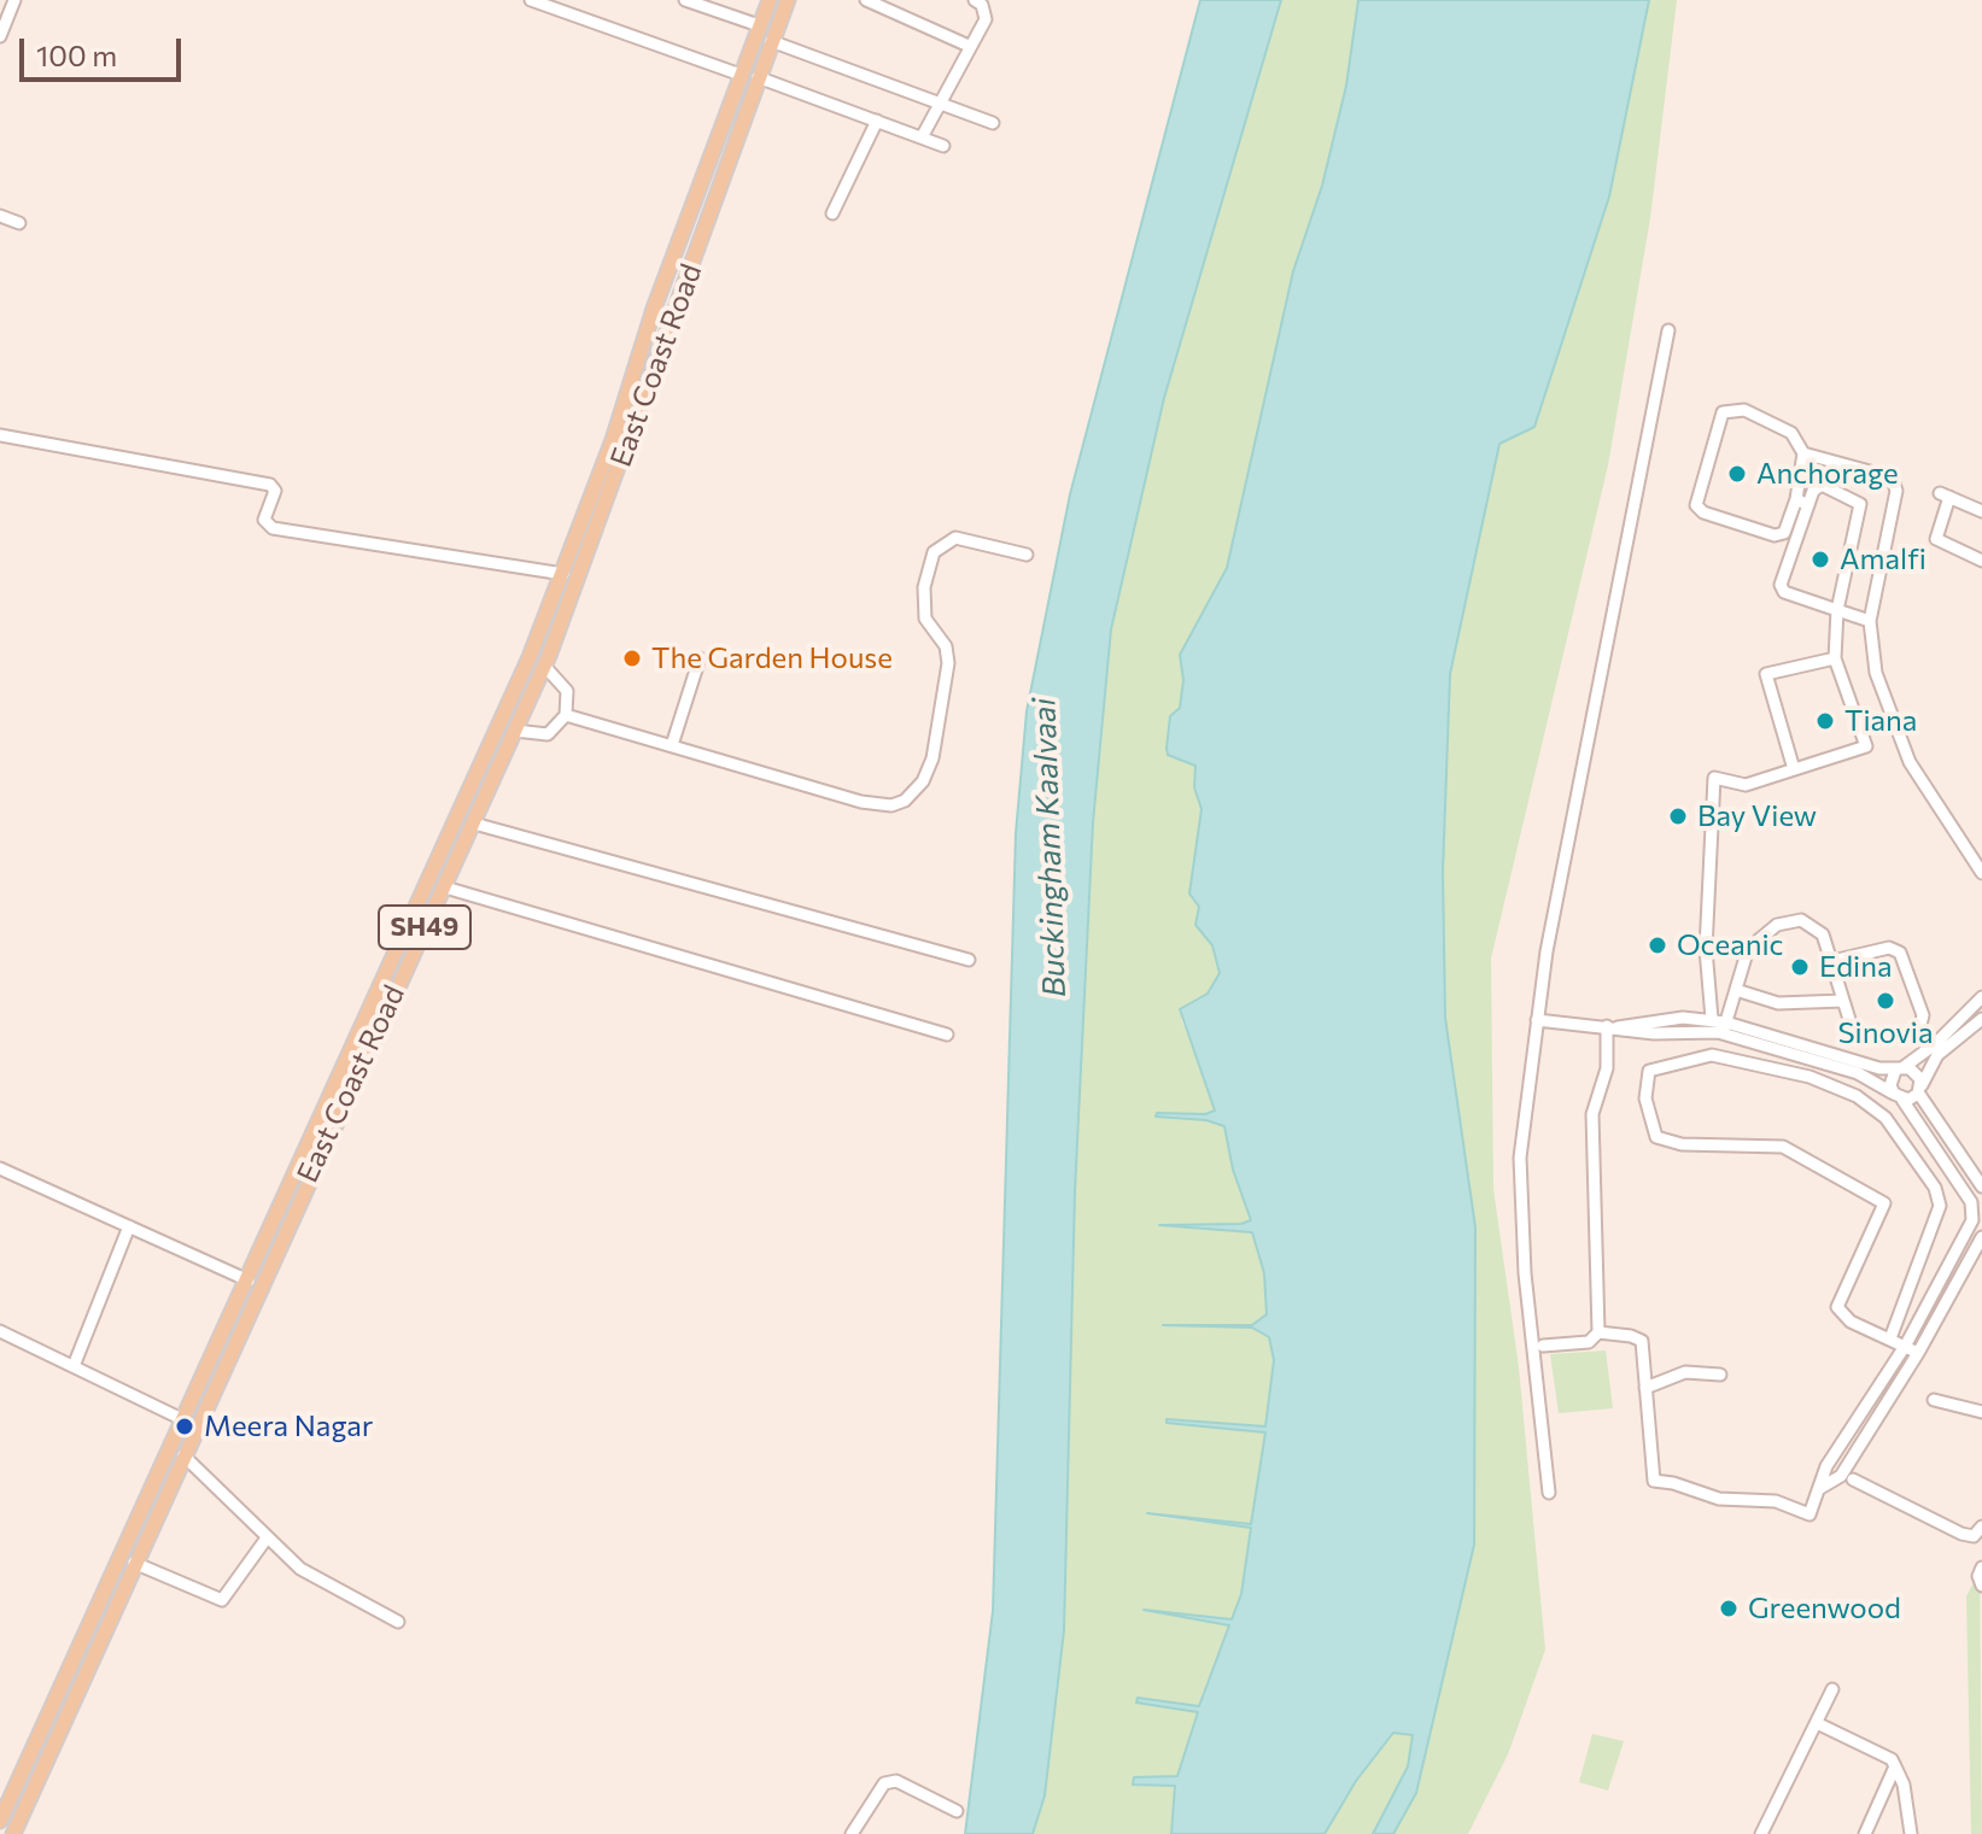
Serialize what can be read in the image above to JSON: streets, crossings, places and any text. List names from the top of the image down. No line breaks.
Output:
{"streets":{"main road":["East Coast Road","SH49"]},"water":["Buckingham Kaalvaai"],"places":["Anchorage","Amalfi","The Garden House","Tiana","Bay View","Oceanic","Edina","Sinovia","Meera Nagar","Greenwood"],"scale_bar":"100 m"}
